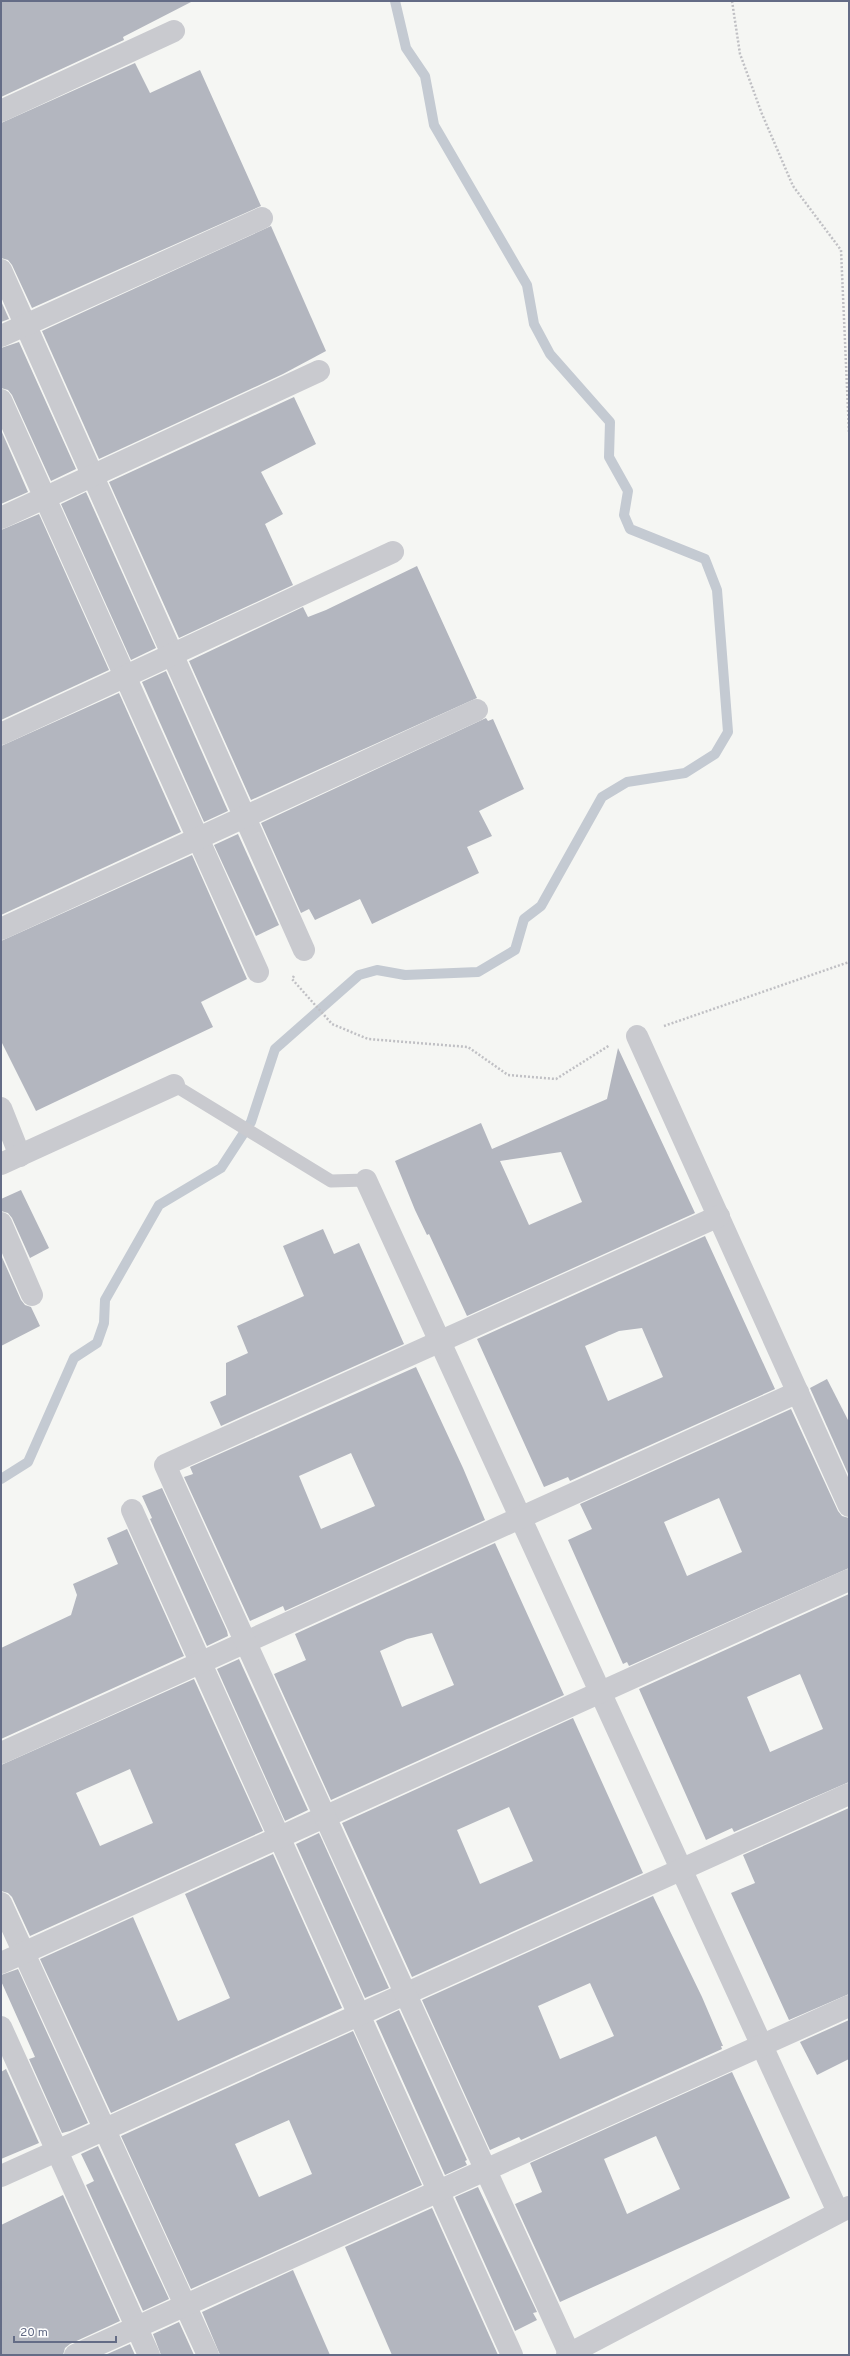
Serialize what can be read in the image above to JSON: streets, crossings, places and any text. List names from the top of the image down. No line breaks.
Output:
{"scale_bar":"20 m"}
